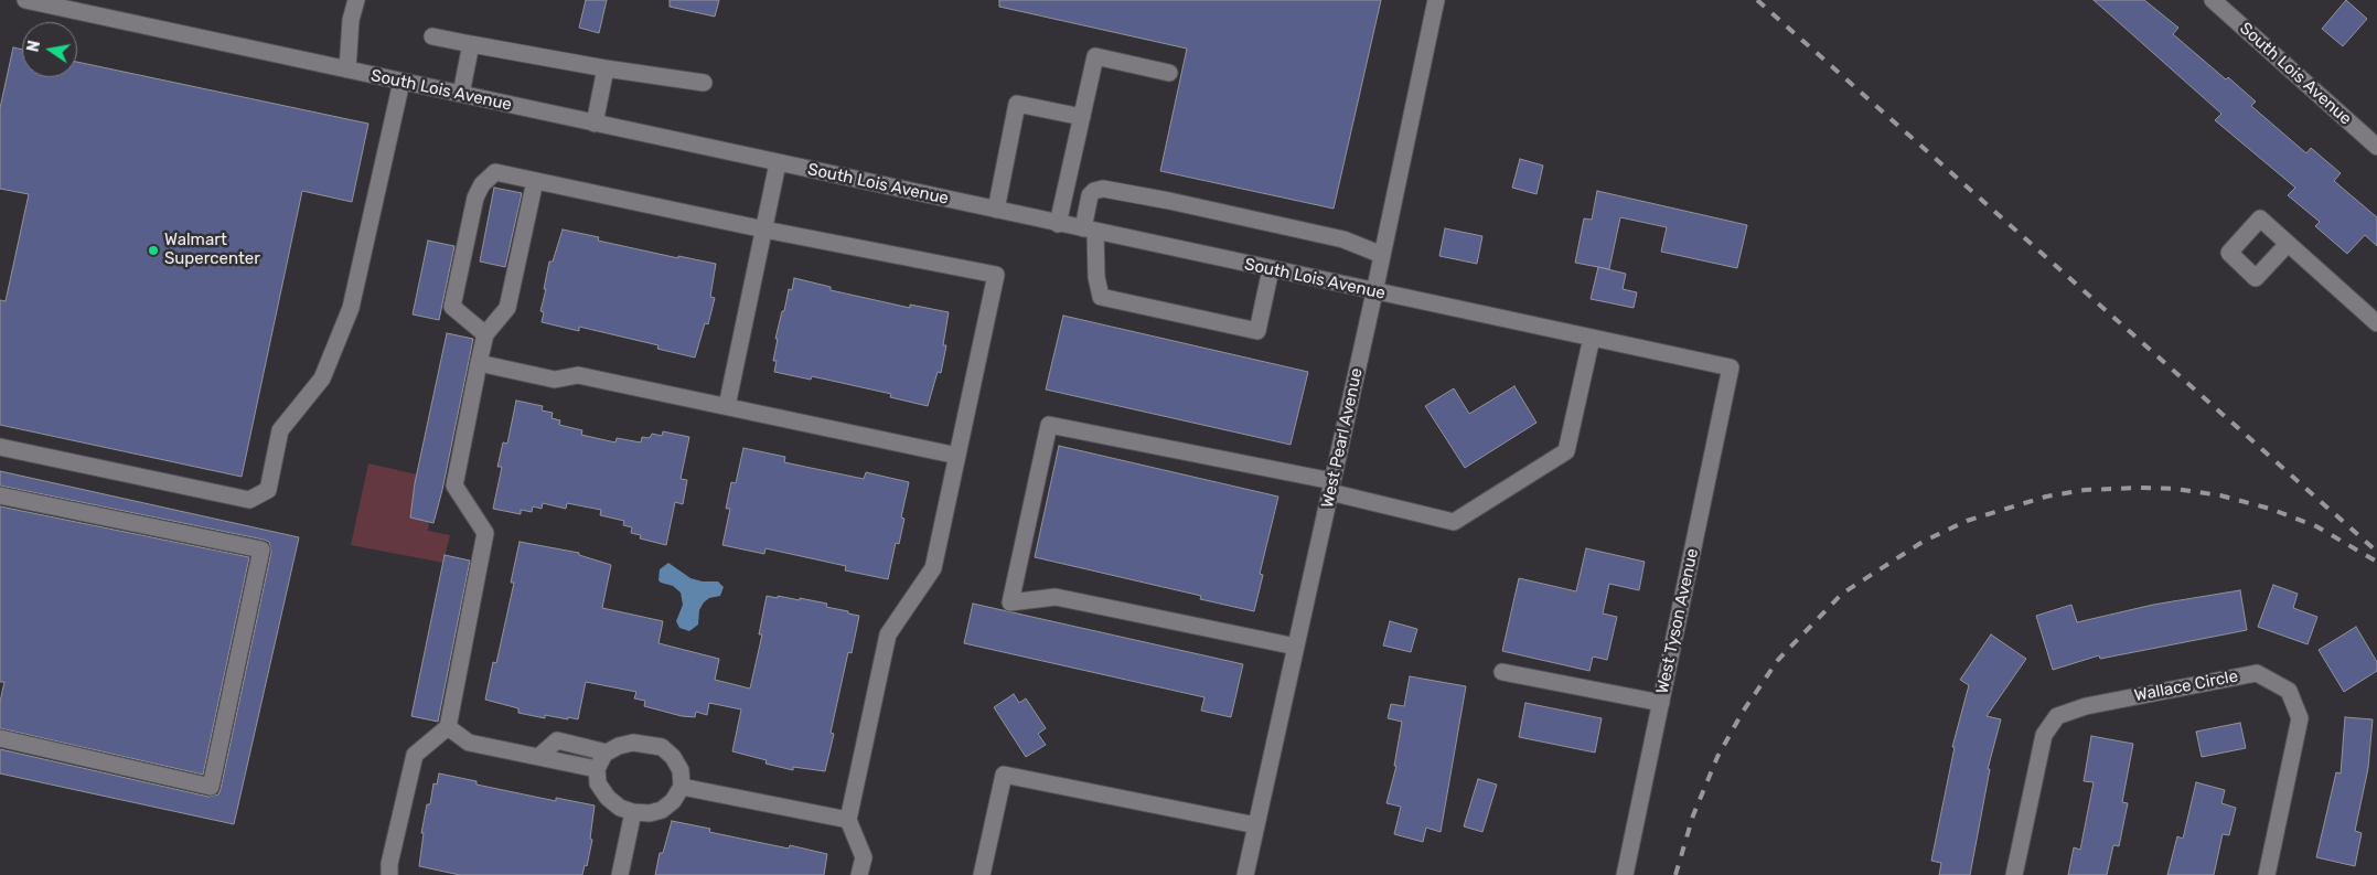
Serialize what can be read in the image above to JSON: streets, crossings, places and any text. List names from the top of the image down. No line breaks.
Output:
{"streets":{"street":["South Lois Avenue","West Pearl Avenue","West Tyson Avenue","Wallace Circle"]},"crossings":[["South Lois Avenue","West Pearl Avenue"],["South Lois Avenue","West Tyson Avenue"]],"places":["Walmart Supercenter"],"north":"left"}
